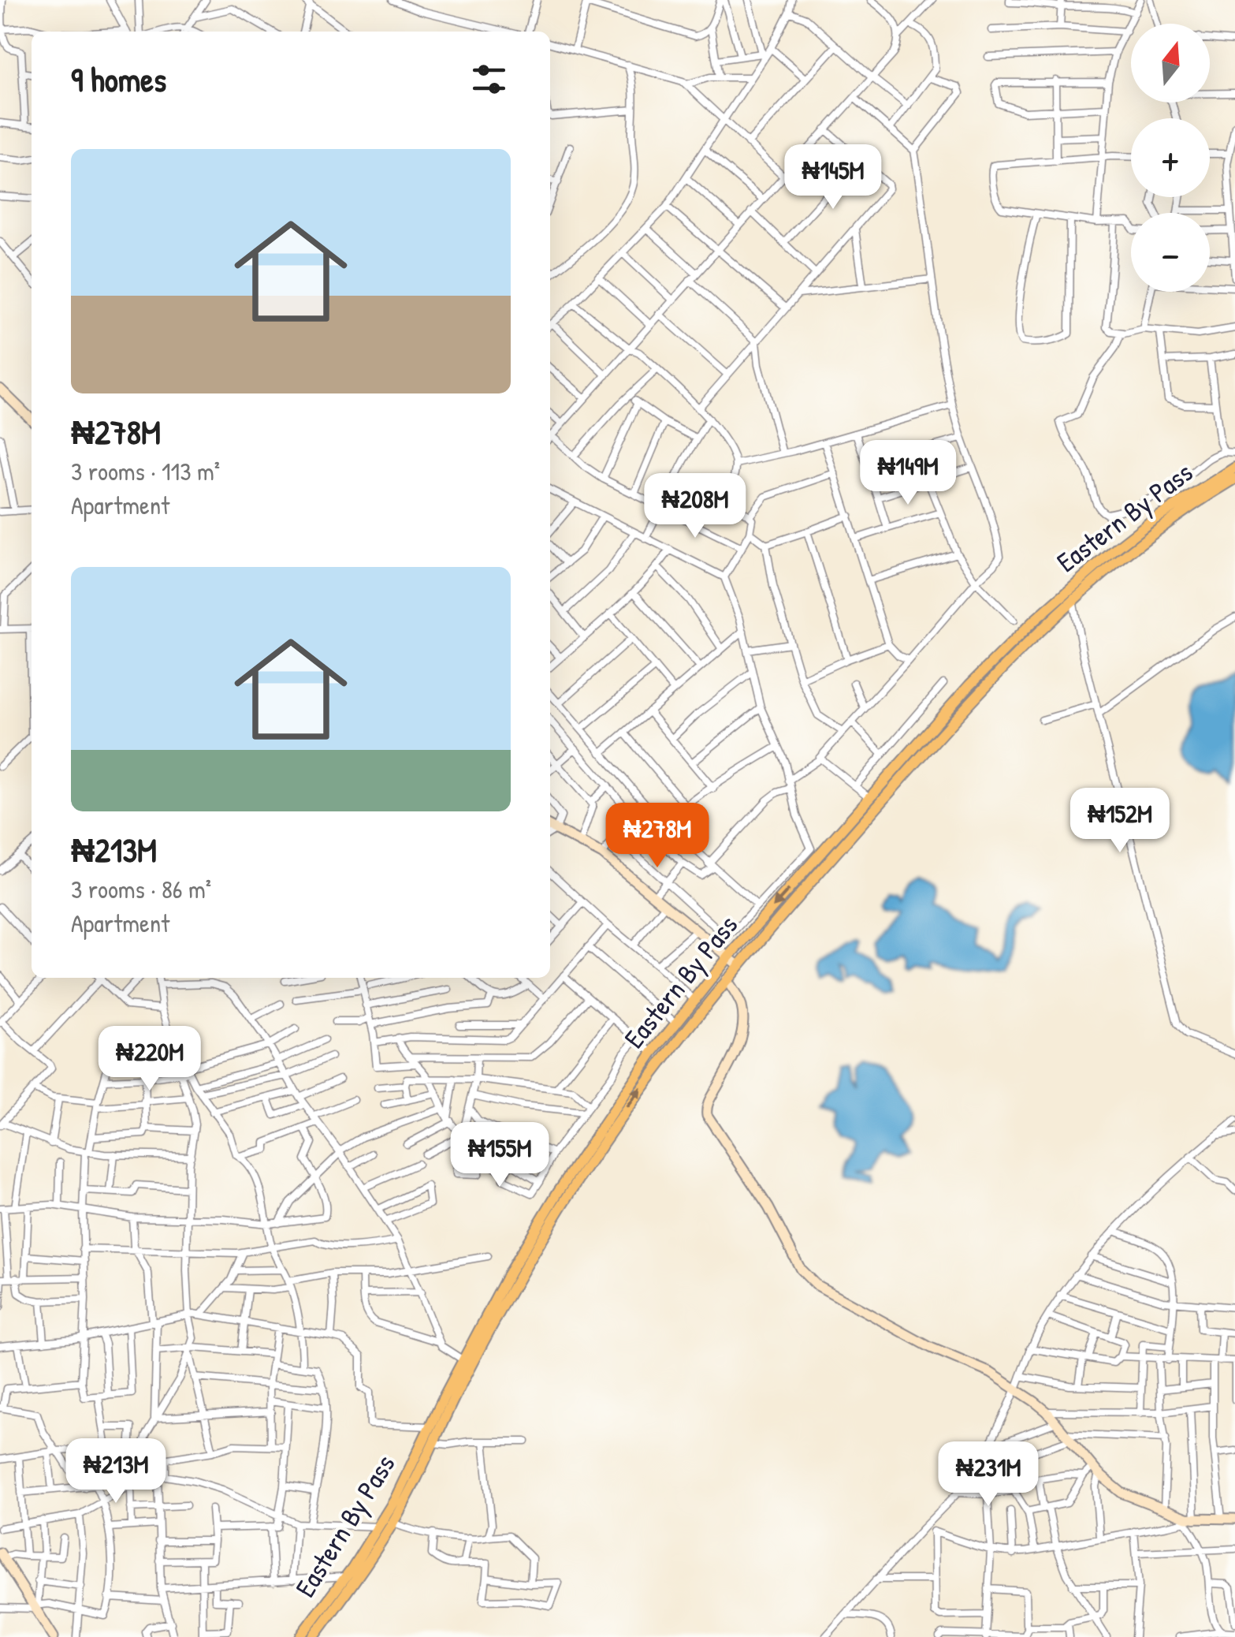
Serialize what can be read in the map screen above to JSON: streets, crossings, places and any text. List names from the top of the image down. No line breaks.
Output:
{"streets":{"main road":["Eastern By Pass"]},"north":"top","page":{"map_buttons":["+","−"],"heading":"9 homes","list":[{"name":"₦278M","note":"3 rooms · 113 m² · Apartment"},{"name":"₦213M","note":"3 rooms · 86 m² · Apartment"}],"price":["₦145M","₦149M","₦208M","₦152M","₦278M","₦220M","₦155M","₦213M","₦231M"]}}
